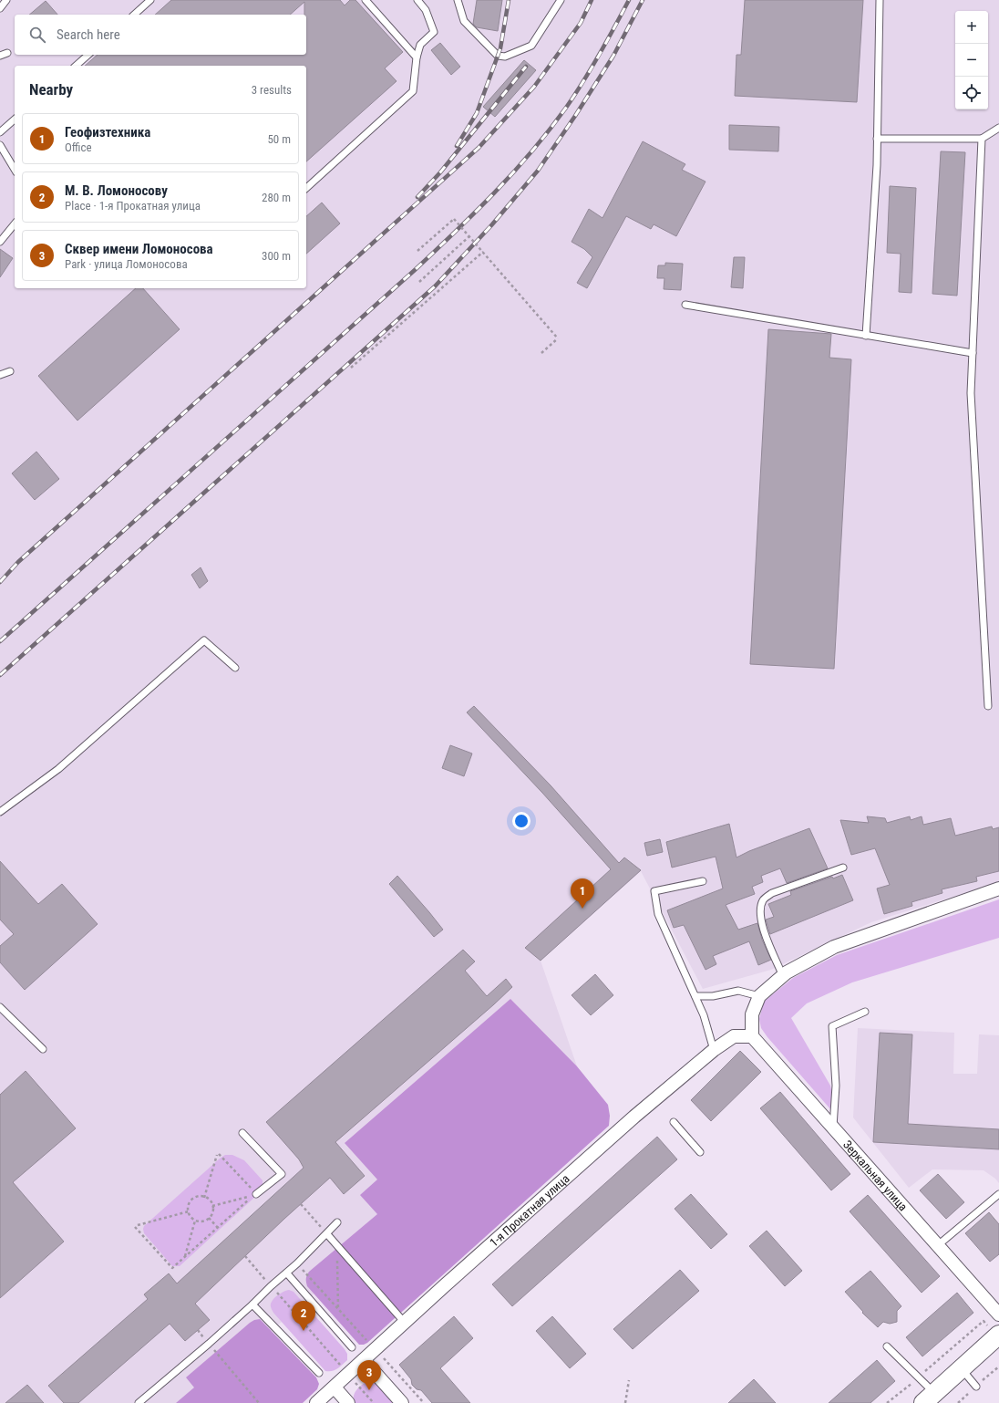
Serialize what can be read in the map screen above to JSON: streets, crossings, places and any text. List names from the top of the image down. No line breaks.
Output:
{"streets":{"street":["Зеркальная улица","1-я Прокатная улица"]},"crossings":[["Зеркальная улица","1-я Прокатная улица"]],"page":{"map_buttons":["+","−"],"search":"Search here","heading":["Nearby","3 results"],"list":[{"mark":"1","name":"Геофизтехника","note":"Office","value":"50 m"},{"mark":"2","name":"М. В. Ломоносову","note":"Place · 1-я Прокатная улица","value":"280 m"},{"mark":"3","name":"Сквер имени Ломоносова","note":"Park · улица Ломоносова","value":"300 m"}],"pins":["1","2","3"]}}
